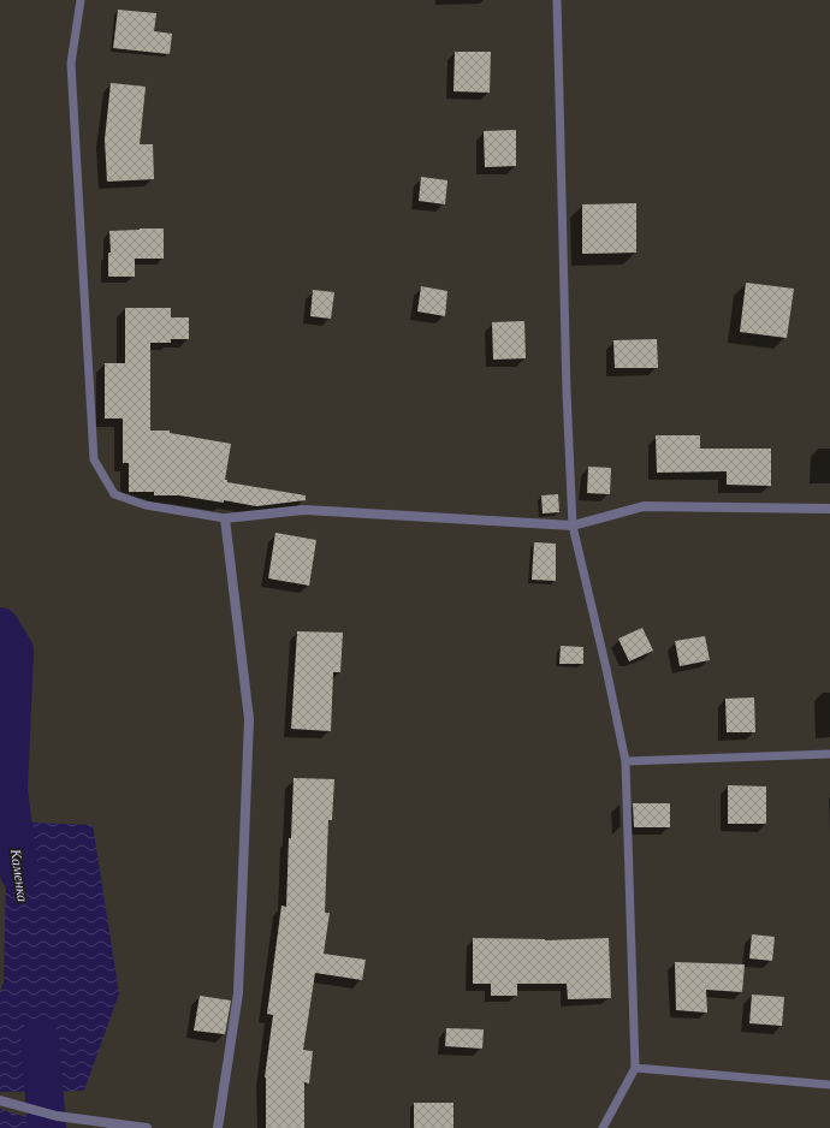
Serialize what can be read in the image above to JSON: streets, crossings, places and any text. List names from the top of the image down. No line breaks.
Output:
{"water":["Каменка"]}
